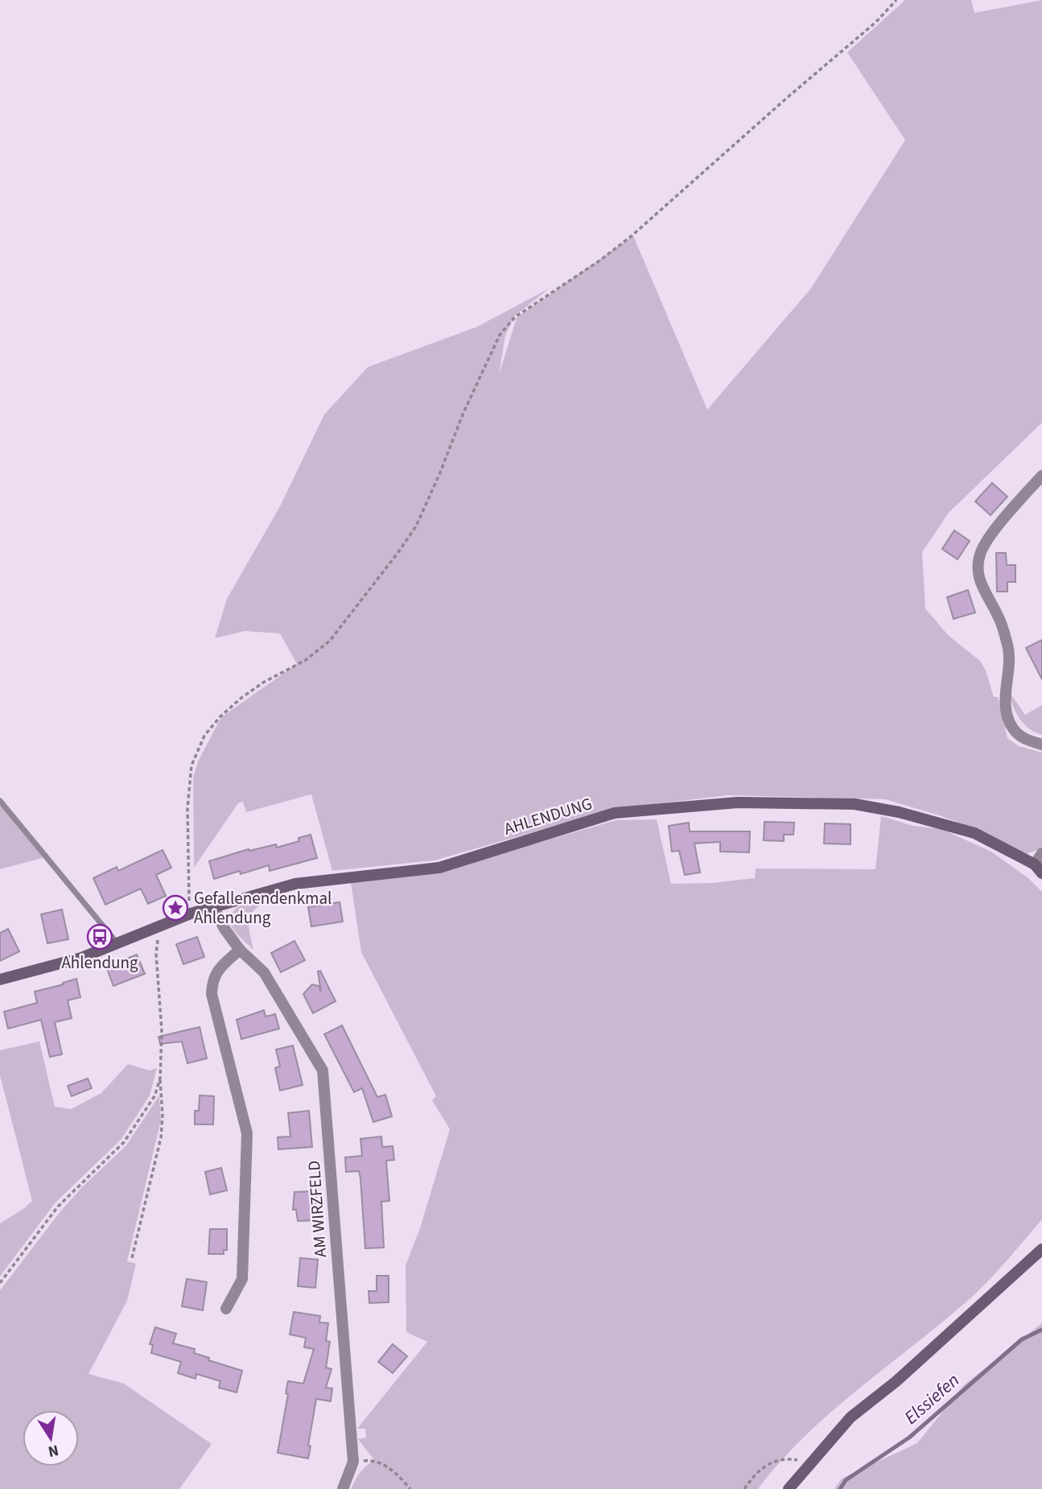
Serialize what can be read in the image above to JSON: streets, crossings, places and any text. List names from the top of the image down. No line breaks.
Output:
{"streets":{"street":["AHLENDUNG","AM WIRZFELD"]},"crossings":[["AHLENDUNG","AM WIRZFELD"]],"water":["Elssiefen"],"places":{"place":["Gefallenendenkmal Ahlendung"],"bus stop":["Ahlendung"]},"north":"bottom"}
